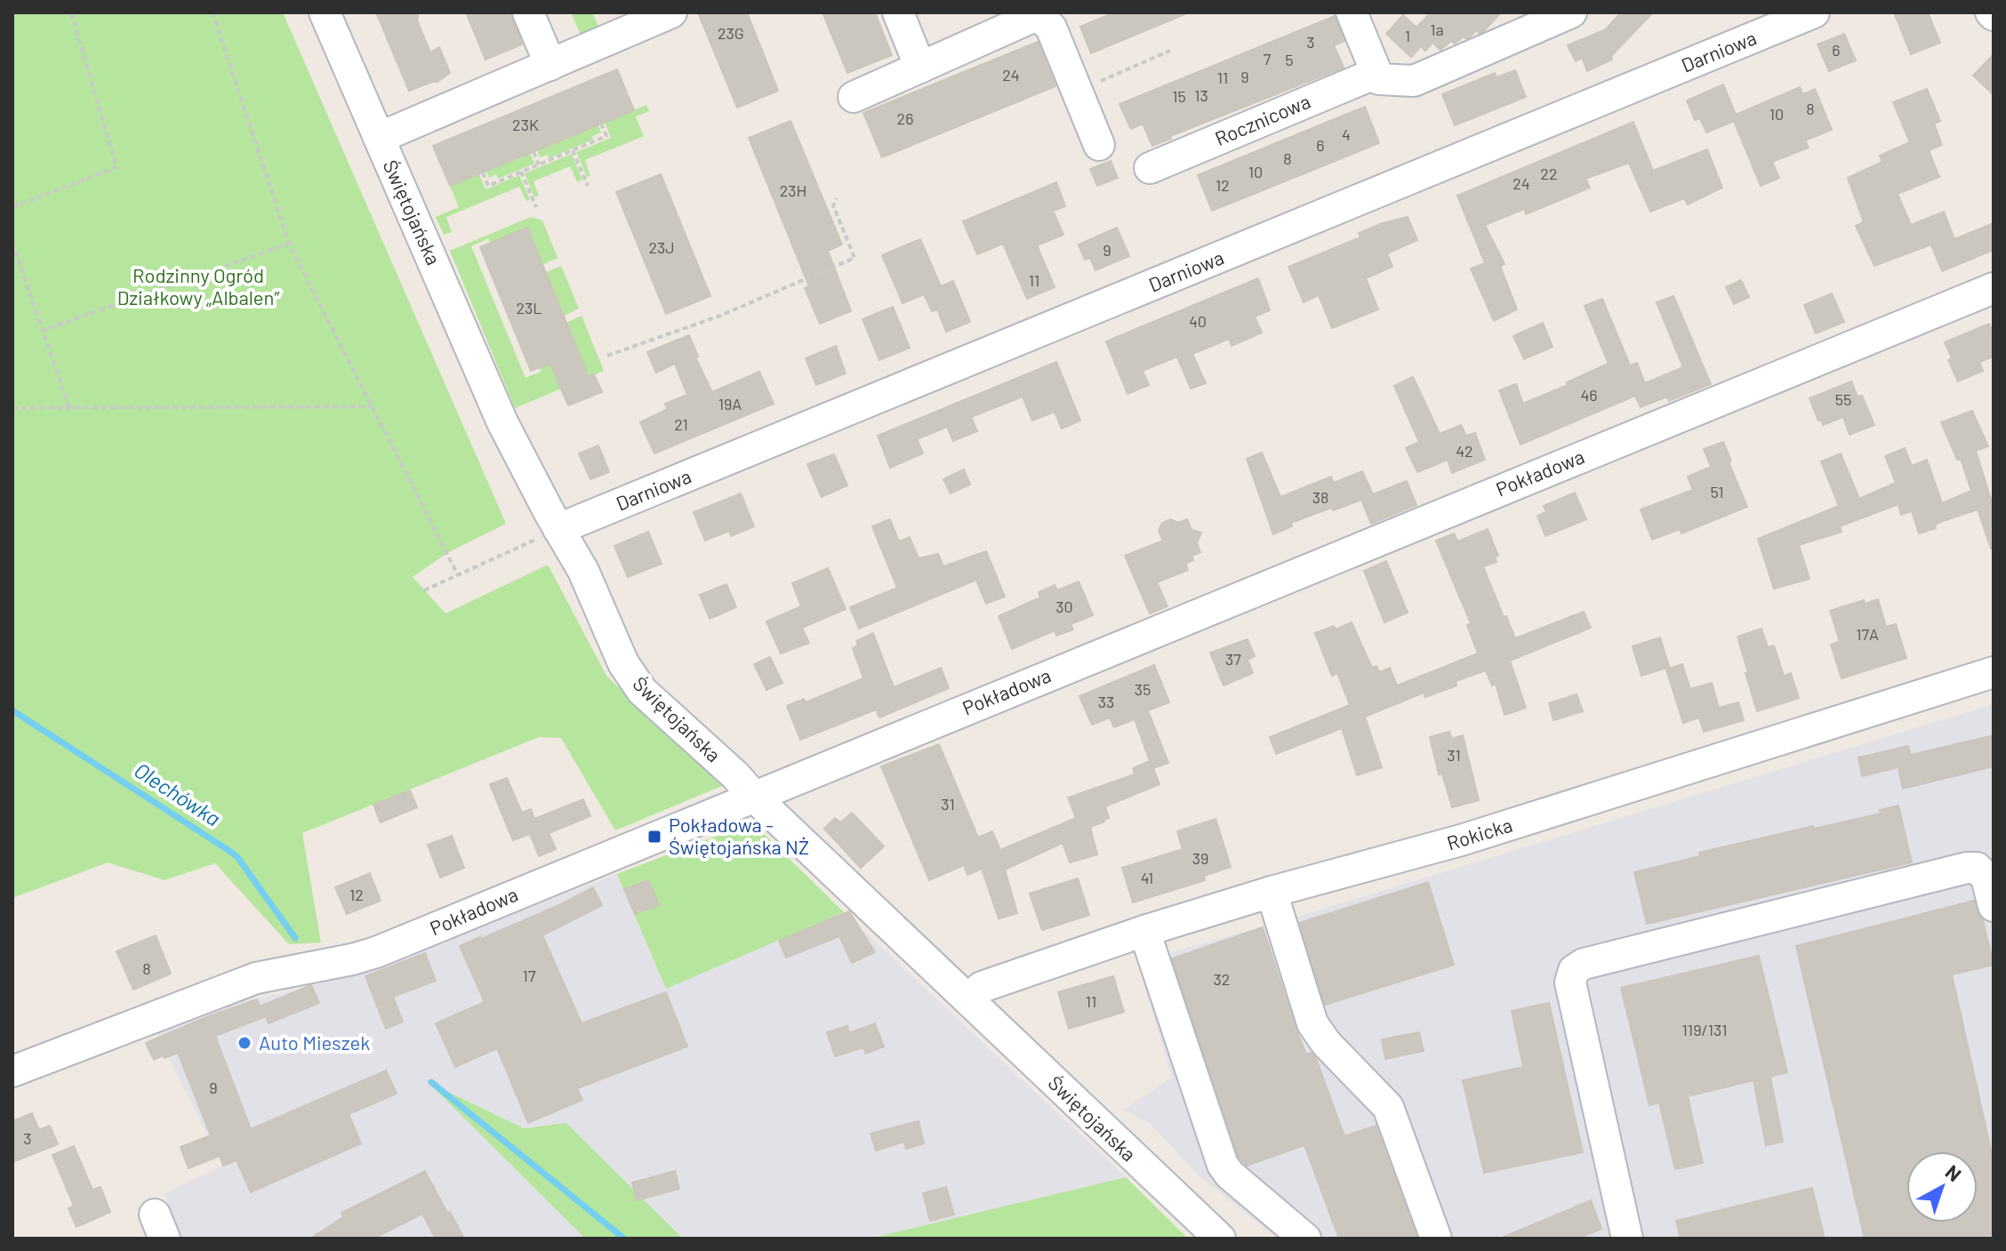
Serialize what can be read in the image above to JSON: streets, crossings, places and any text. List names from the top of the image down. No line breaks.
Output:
{"streets":{"street":["Darniowa","Rocznicowa","Świętojańska","Pokładowa","Rokicka"]},"crossings":[["Darniowa","Świętojańska"],["Świętojańska","Pokładowa"],["Świętojańska","Rokicka"]],"water":["Olechówka"],"parks":["Rodzinny Ogród Działkowy „Albalen”"],"places":{"transit":["Pokładowa - Świętojańska NŻ"],"other":["Auto Mieszek"]},"house_numbers":["1a","23G","1","3","6","7","5","24","9","11","13","15","8","10","26","23K","4","6","8","10","22","24","12","23H","23J","9","11","23L","40","46","55","19A","21","42","51","38","30","17A","37","35","33","31","31","39","41","12","8","17","32","11","119/131","9","3"],"north":"top right"}
